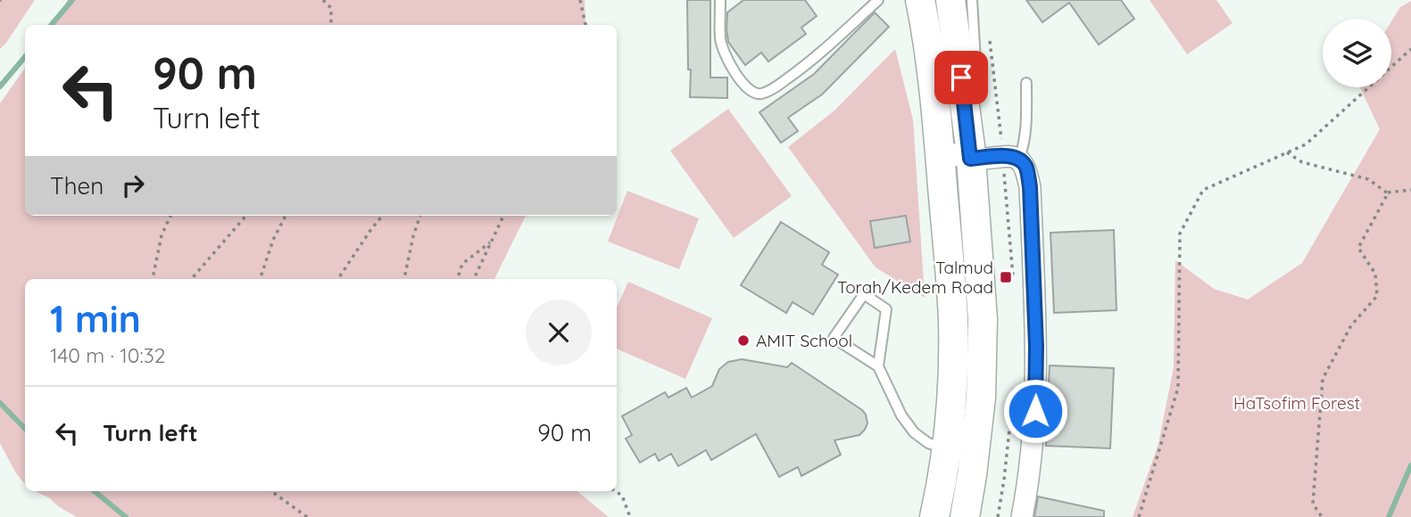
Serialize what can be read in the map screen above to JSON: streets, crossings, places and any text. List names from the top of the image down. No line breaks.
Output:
{"parks":["HaTsofim Forest"],"places":{"transit":["Talmud Torah/Kedem Road"],"other":["AMIT School"]},"page":{"turn":["90 m","Turn left"],"then":"Then","heading":["1 min","140 m · 10:32"],"list":[{"name":"Turn left","value":"90 m"}]}}
